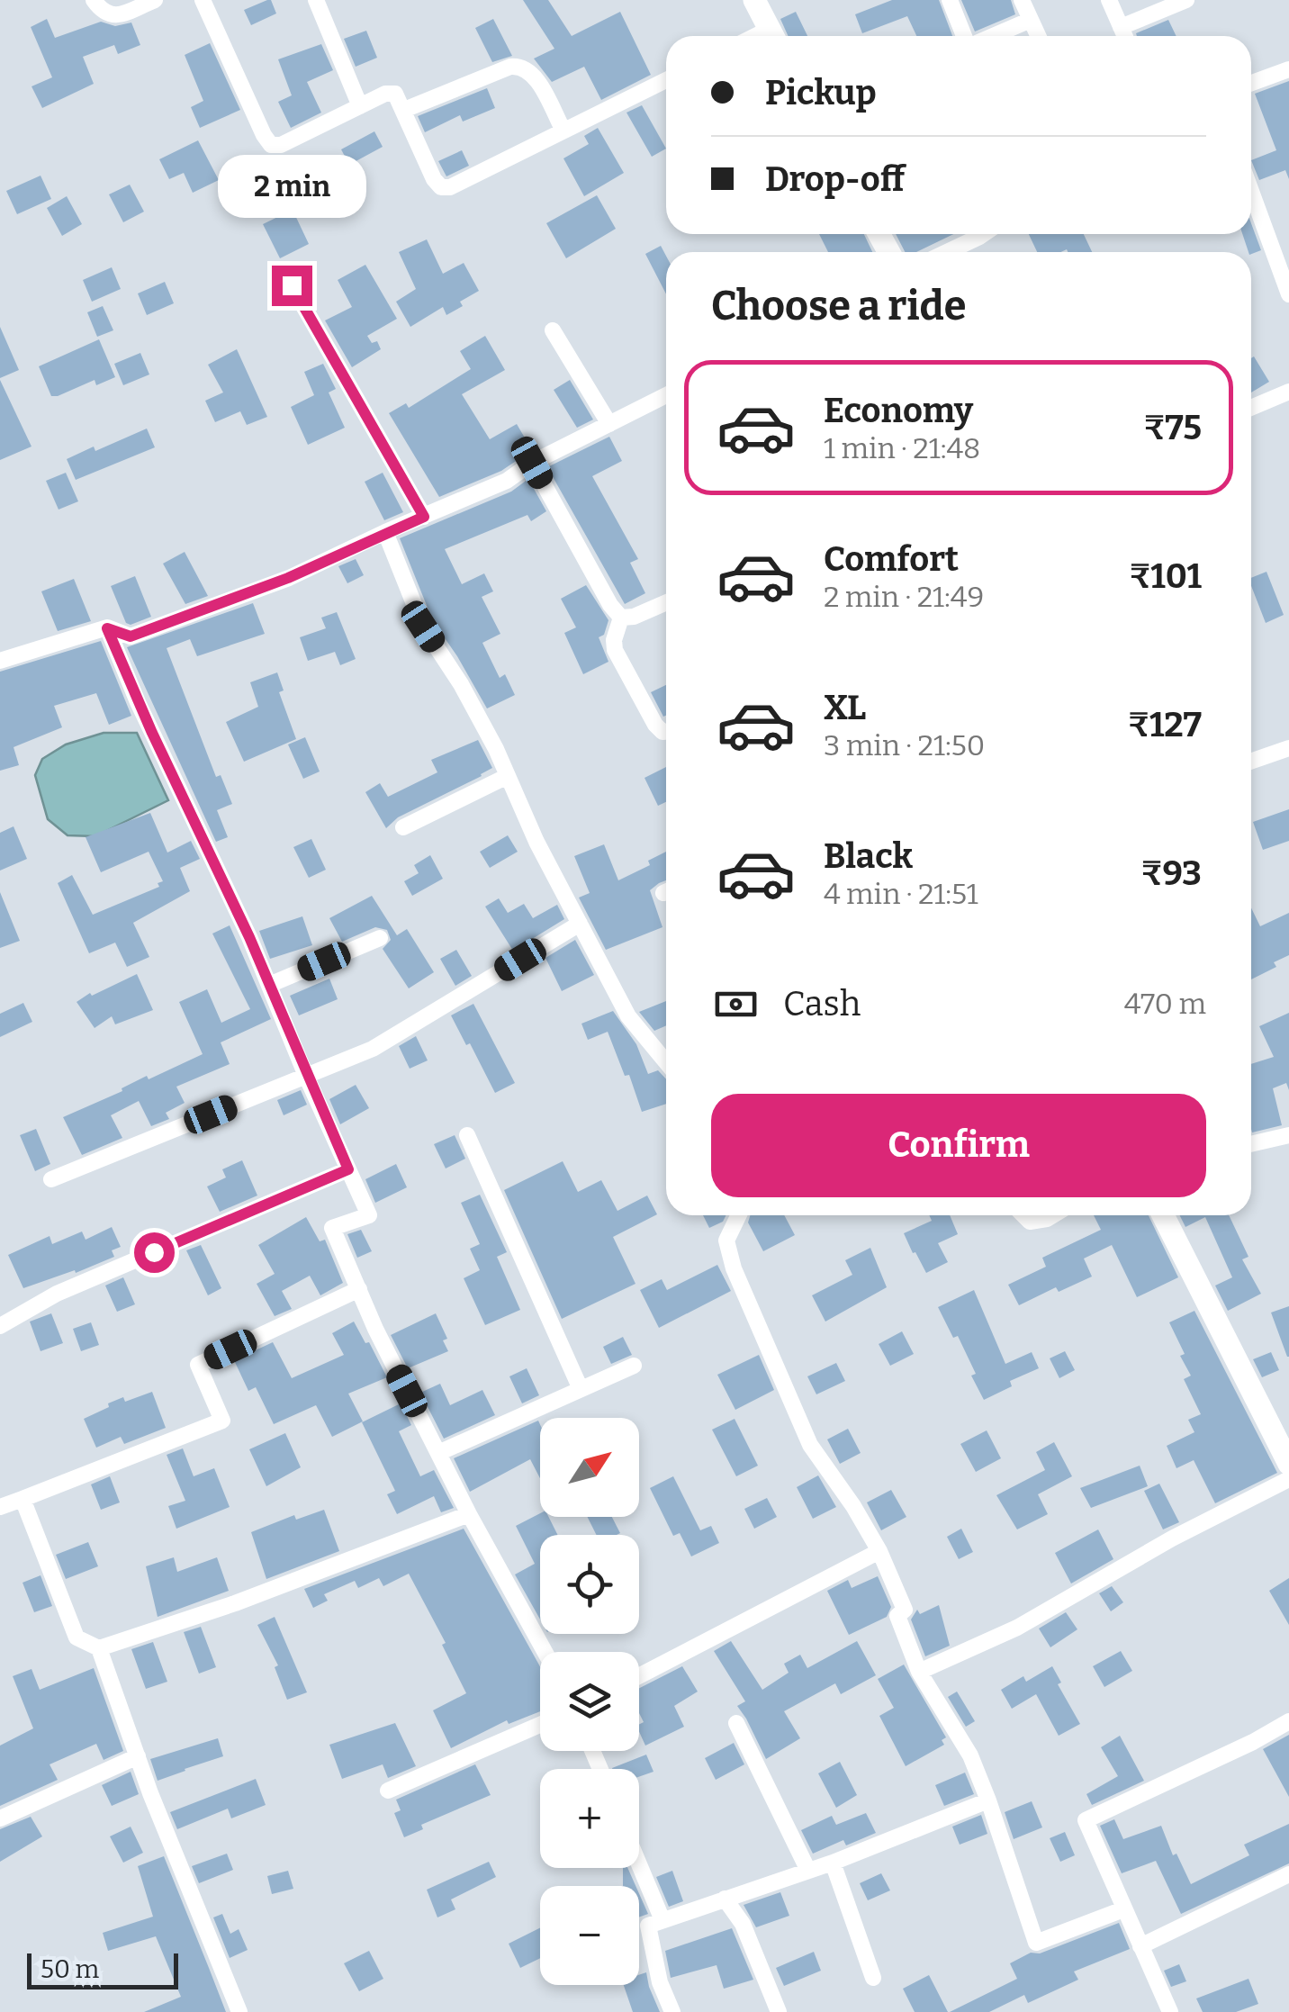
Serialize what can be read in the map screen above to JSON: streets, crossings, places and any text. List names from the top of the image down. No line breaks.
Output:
{"scale_bar":"50 m","north":"top right","page":{"banner":["Pickup","Drop-off"],"bubble":"2 min","heading":"Choose a ride","list":[{"name":"Economy","note":"1 min · 21:48","value":"₹75"},{"name":"Comfort","note":"2 min · 21:49","value":"₹101"},{"name":"XL","note":"3 min · 21:50","value":"₹127"},{"name":"Black","note":"4 min · 21:51","value":"₹93"}],"pay":["Cash","470 m"],"buttons":"Confirm","map_buttons":["+","−"],"scale":"50 m"}}
